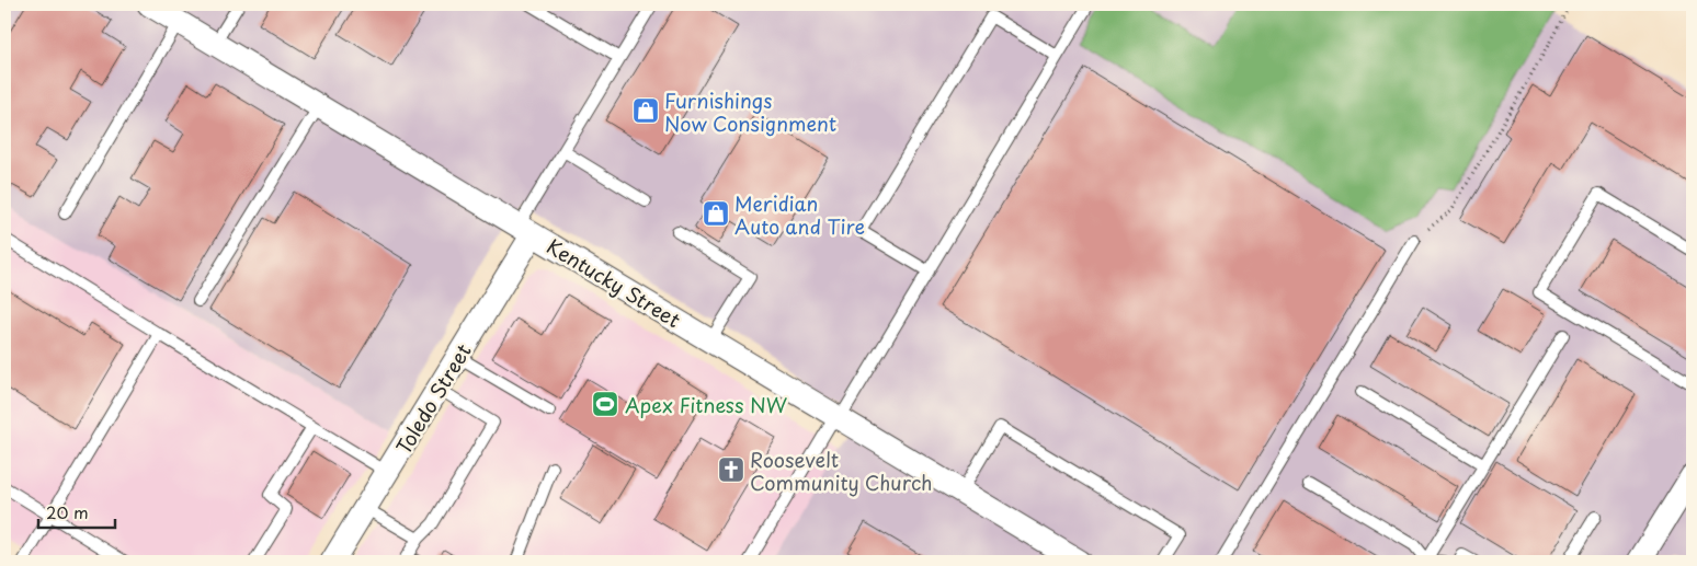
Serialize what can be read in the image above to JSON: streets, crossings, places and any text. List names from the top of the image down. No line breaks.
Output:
{"streets":{"street":["Kentucky Street","Toledo Street"]},"crossings":[["Kentucky Street","Toledo Street"]],"places":{"shop":["Furnishings Now Consignment","Meridian Auto and Tire"],"sports":["Apex Fitness NW"],"church":["Roosevelt Community Church"]},"scale_bar":"20 m"}
